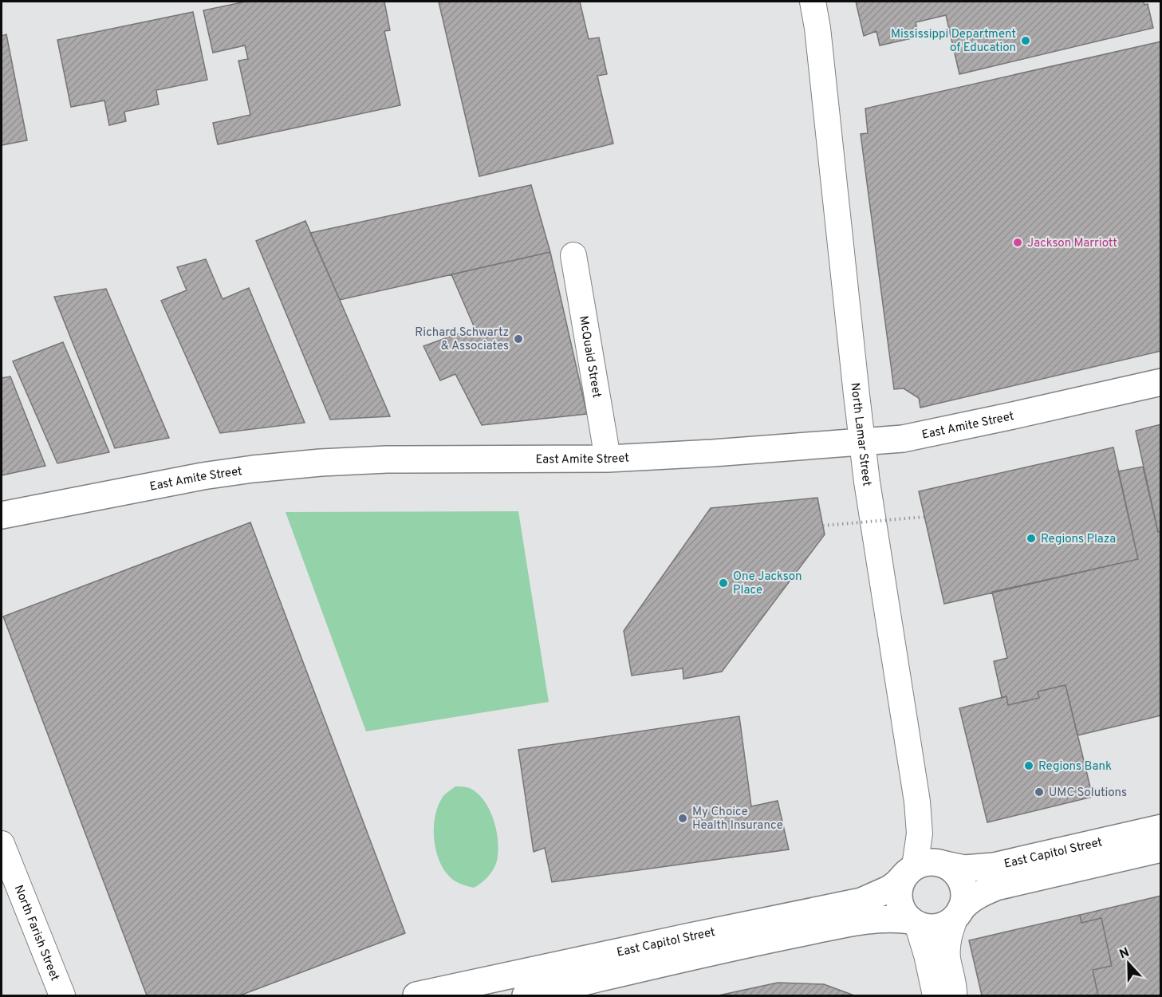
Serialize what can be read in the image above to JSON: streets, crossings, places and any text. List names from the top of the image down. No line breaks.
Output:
{"streets":{"main road":["East Amite Street","East Capitol Street"],"street":["McQuaid Street","North Lamar Street","North Farish Street"]},"crossings":[["McQuaid Street","East Amite Street"],["East Amite Street","North Lamar Street"],["North Lamar Street","East Capitol Street"]],"places":["Mississippi Department of Education","Jackson Marriott","Richard Schwartz & Associates","Regions Plaza","One Jackson Place","Regions Bank","UMC Solutions","My Choice Health Insurance"],"north":"top"}
